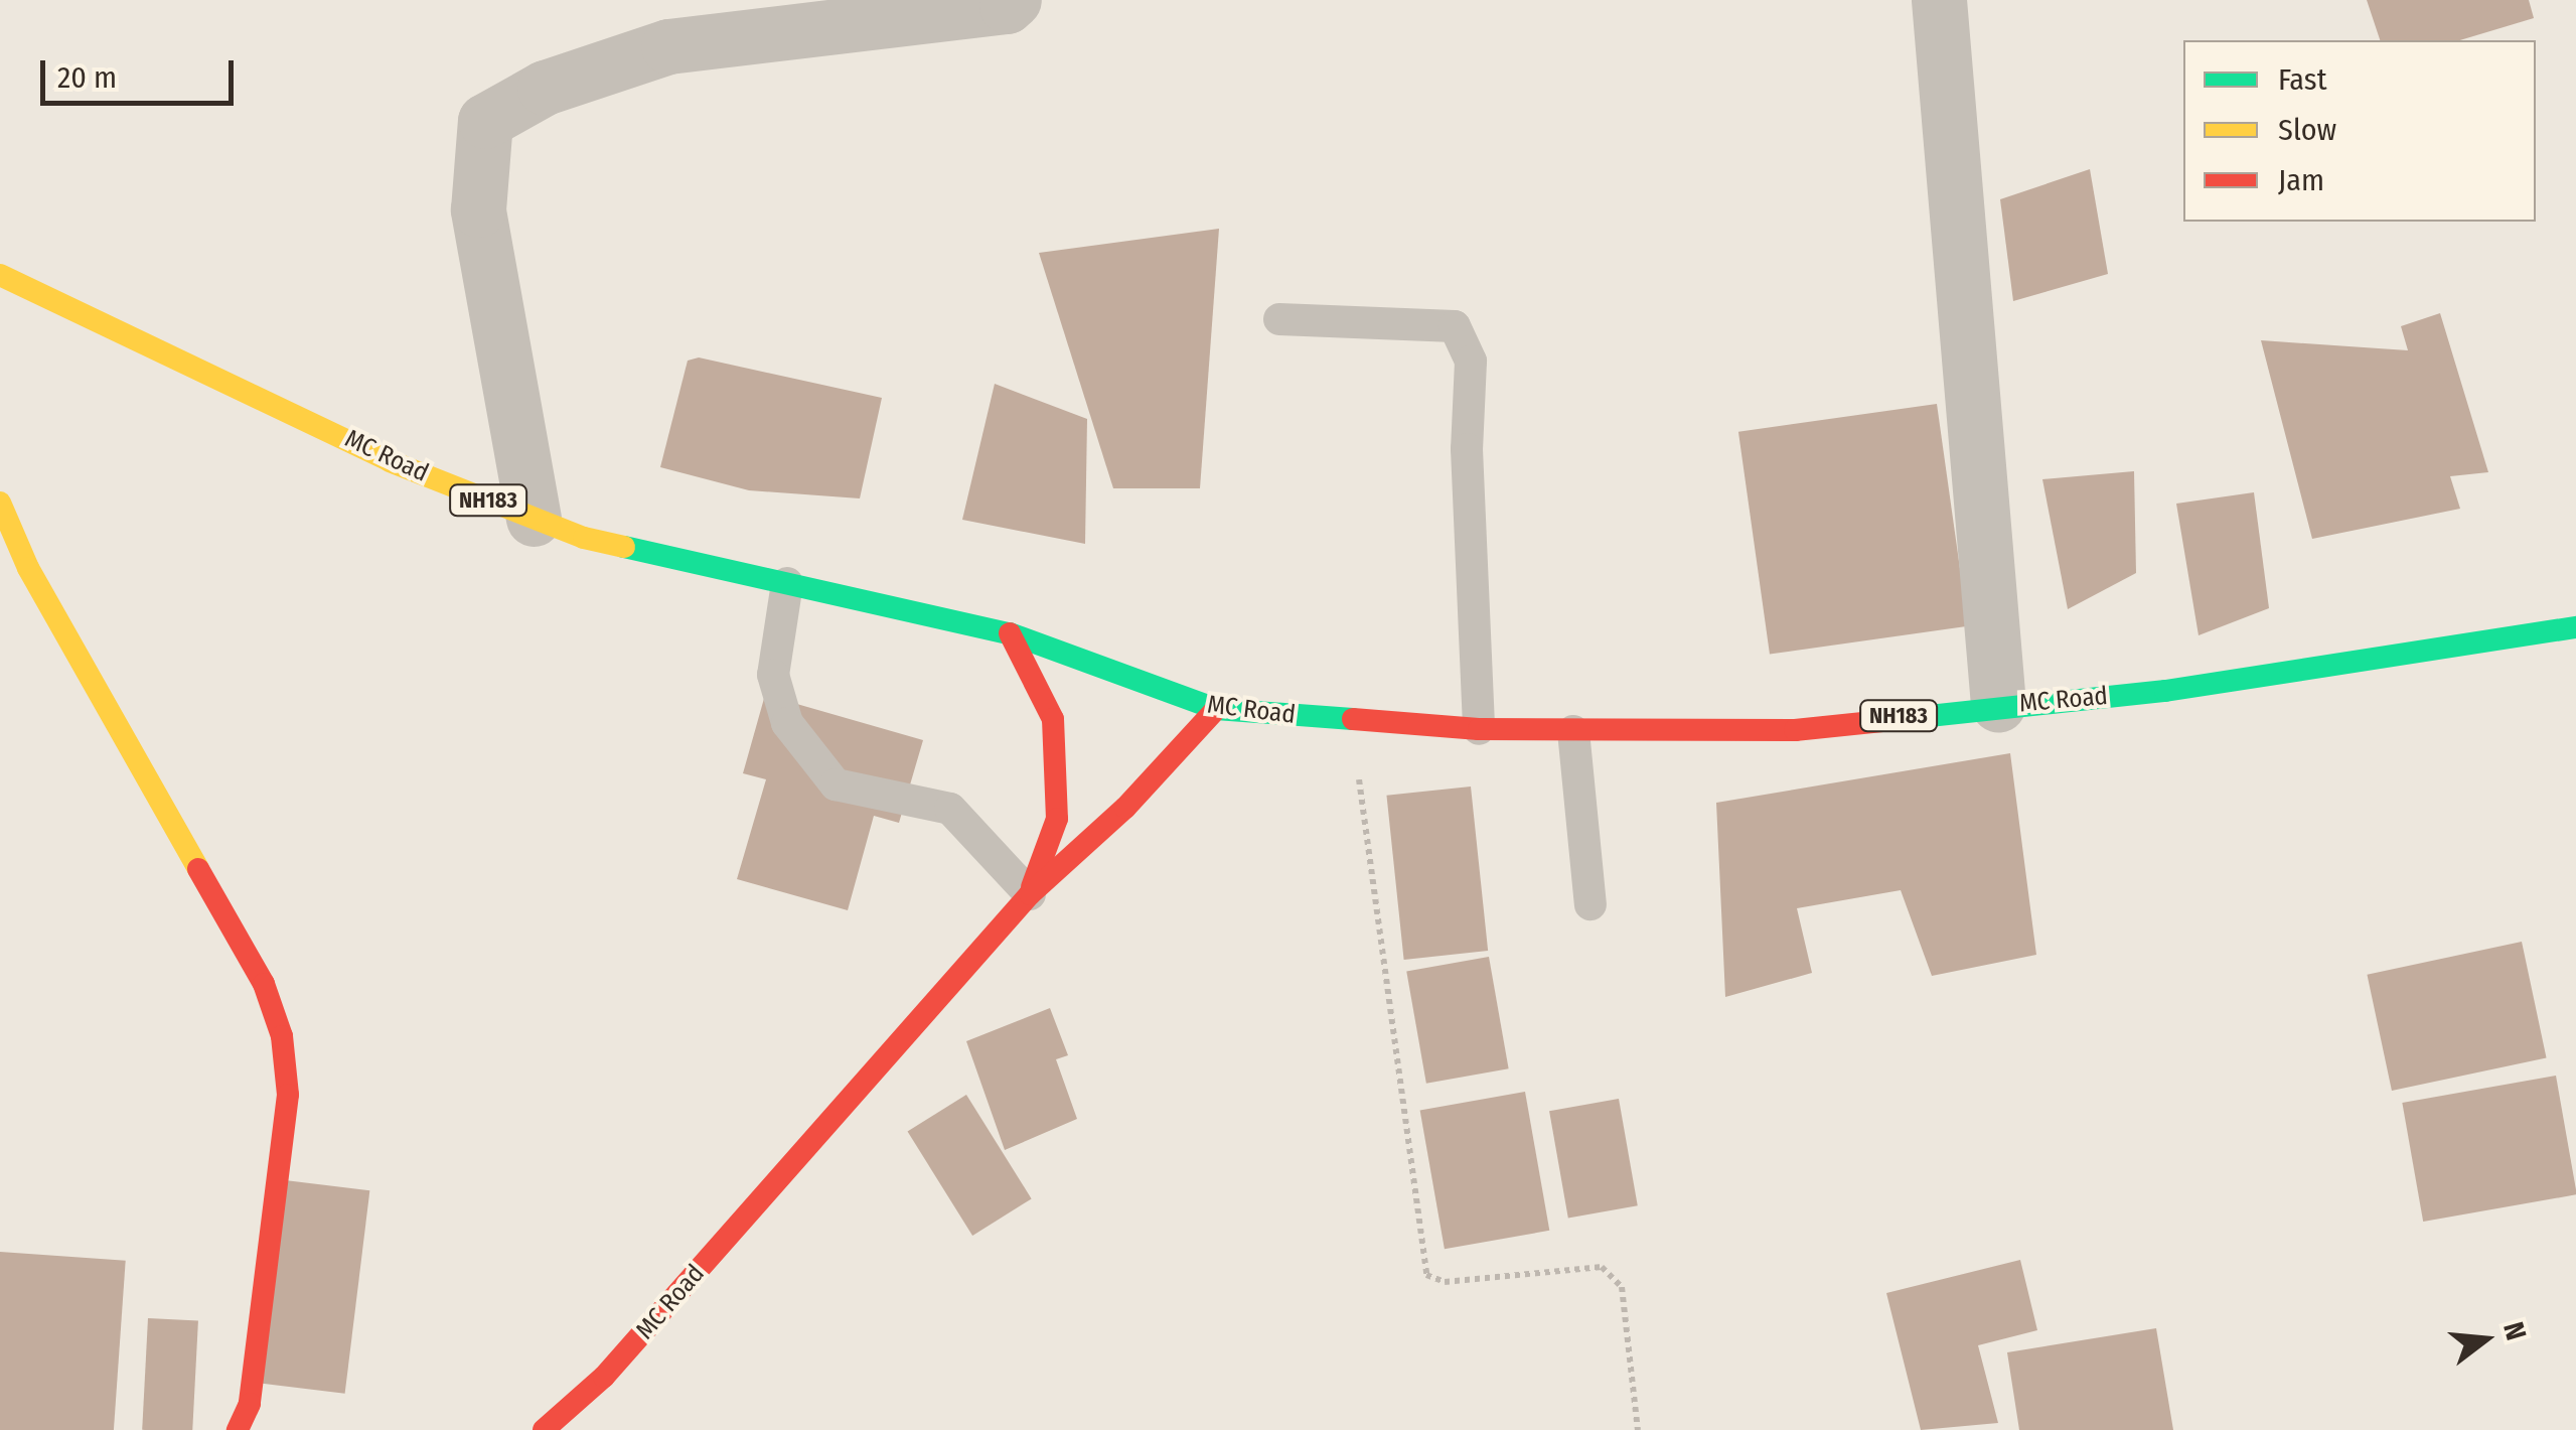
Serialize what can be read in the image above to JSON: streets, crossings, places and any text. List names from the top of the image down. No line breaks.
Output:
{"streets":{"main road":["MC Road","NH183"]},"legend":["Fast","Slow","Jam"],"scale_bar":"20 m","north":"right"}
